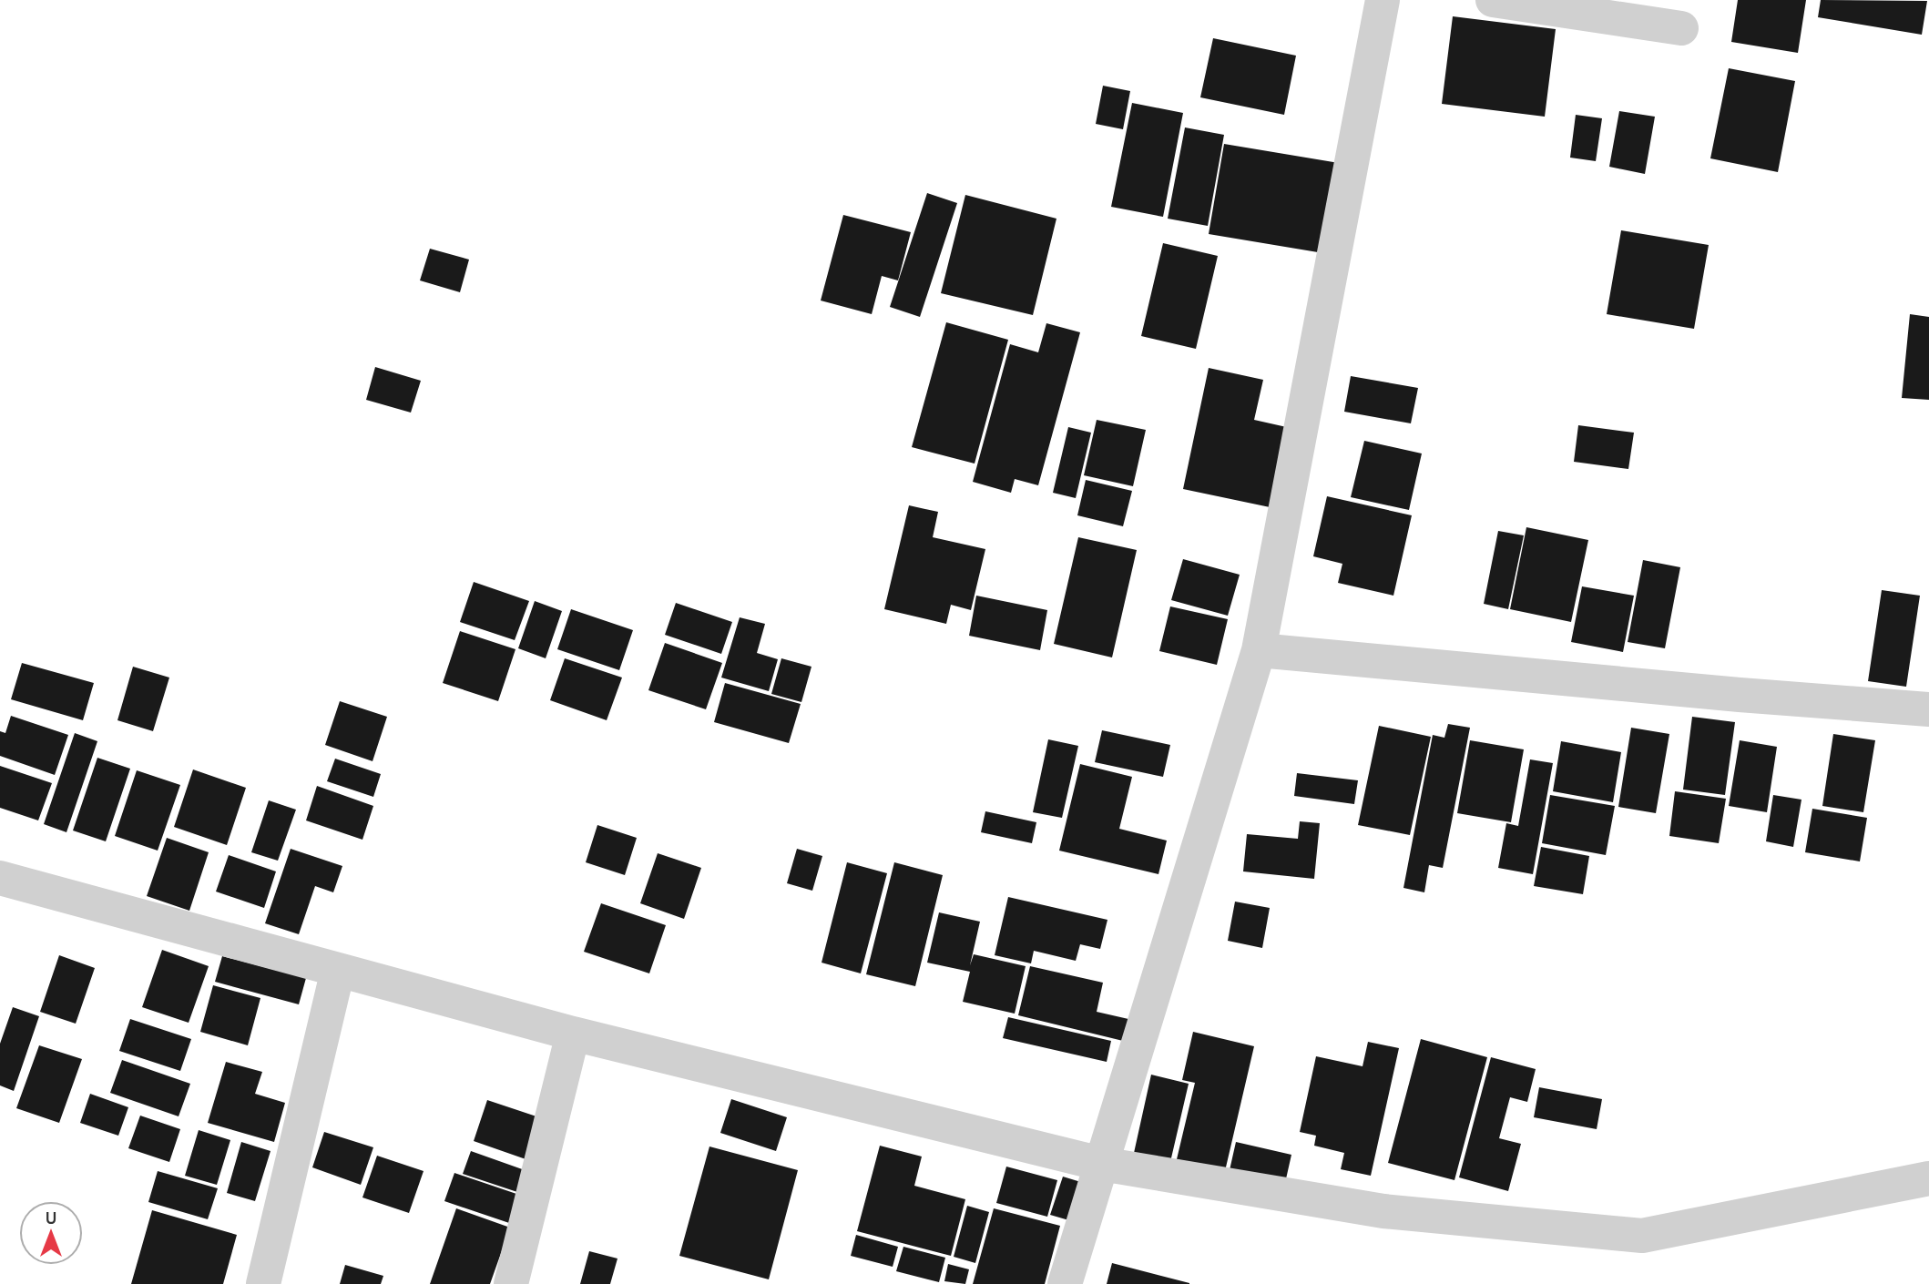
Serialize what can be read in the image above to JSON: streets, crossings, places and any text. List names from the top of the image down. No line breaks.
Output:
{"north":"top"}
